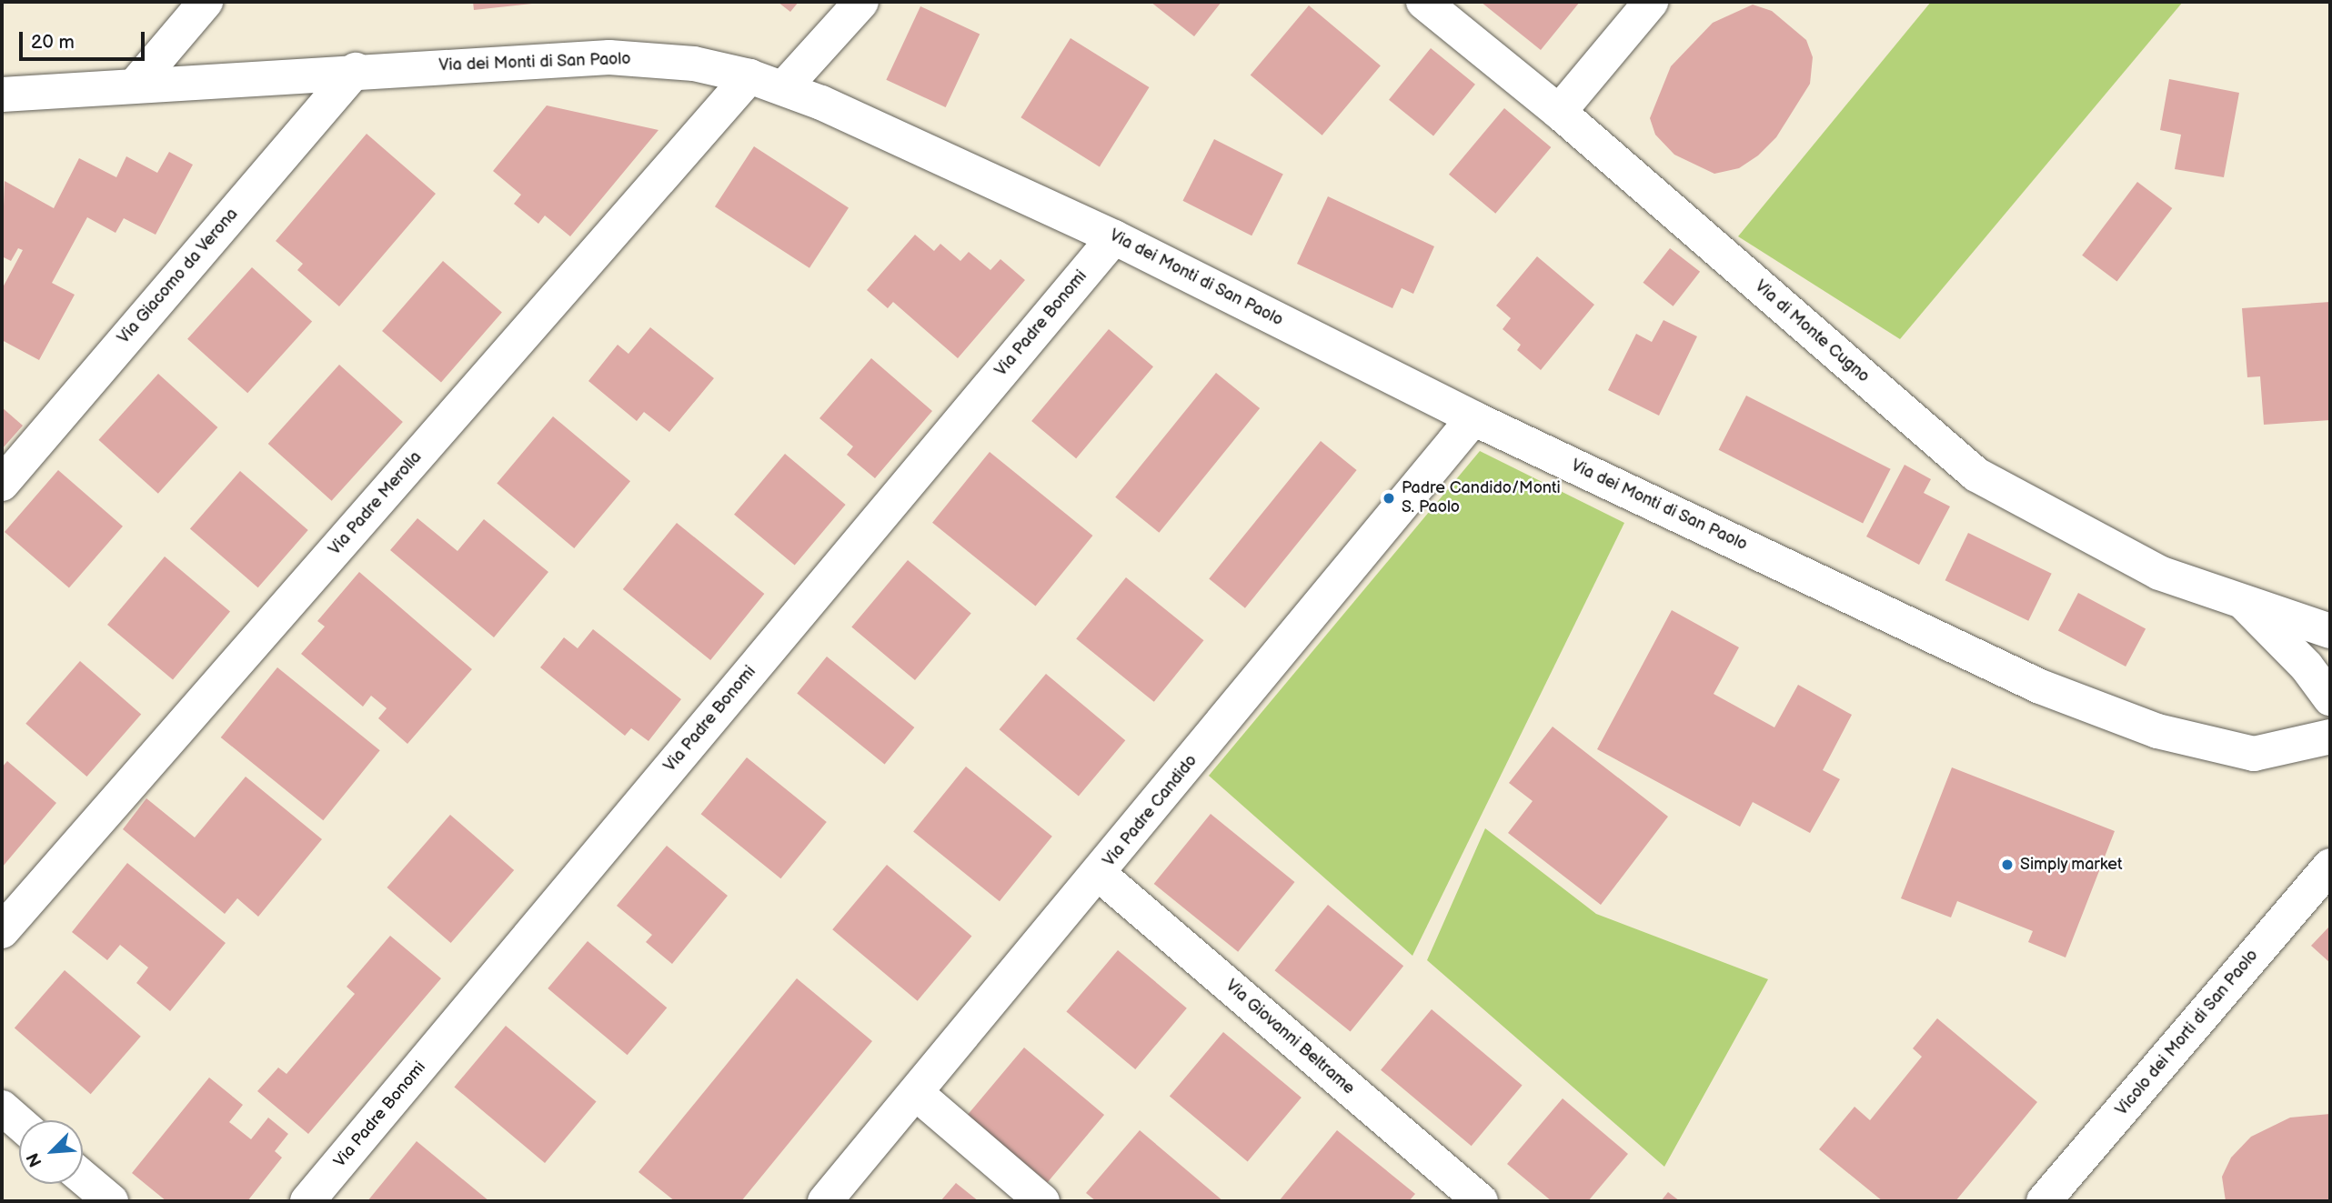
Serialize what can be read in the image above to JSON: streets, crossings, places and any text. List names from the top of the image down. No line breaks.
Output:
{"streets":{"street":["Via dei Monti di San Paolo","Via Giacomo da Verona","Via Padre Bonomi","Via di Monte Cugno","Via Padre Merolla","Via Padre Candido","Vicolo dei Morti di San Paolo","Via Giovanni Beltrame"]},"crossings":[["Via dei Monti di San Paolo","Via Giacomo da Verona"],["Via dei Monti di San Paolo","Via Padre Bonomi"],["Via dei Monti di San Paolo","Via Padre Merolla"],["Via dei Monti di San Paolo","Via Padre Candido"],["Via Padre Candido","Via Giovanni Beltrame"]],"places":["Padre Candido/Monti S. Paolo","Simply market"],"scale_bar":"20 m","north":"bottom left"}
